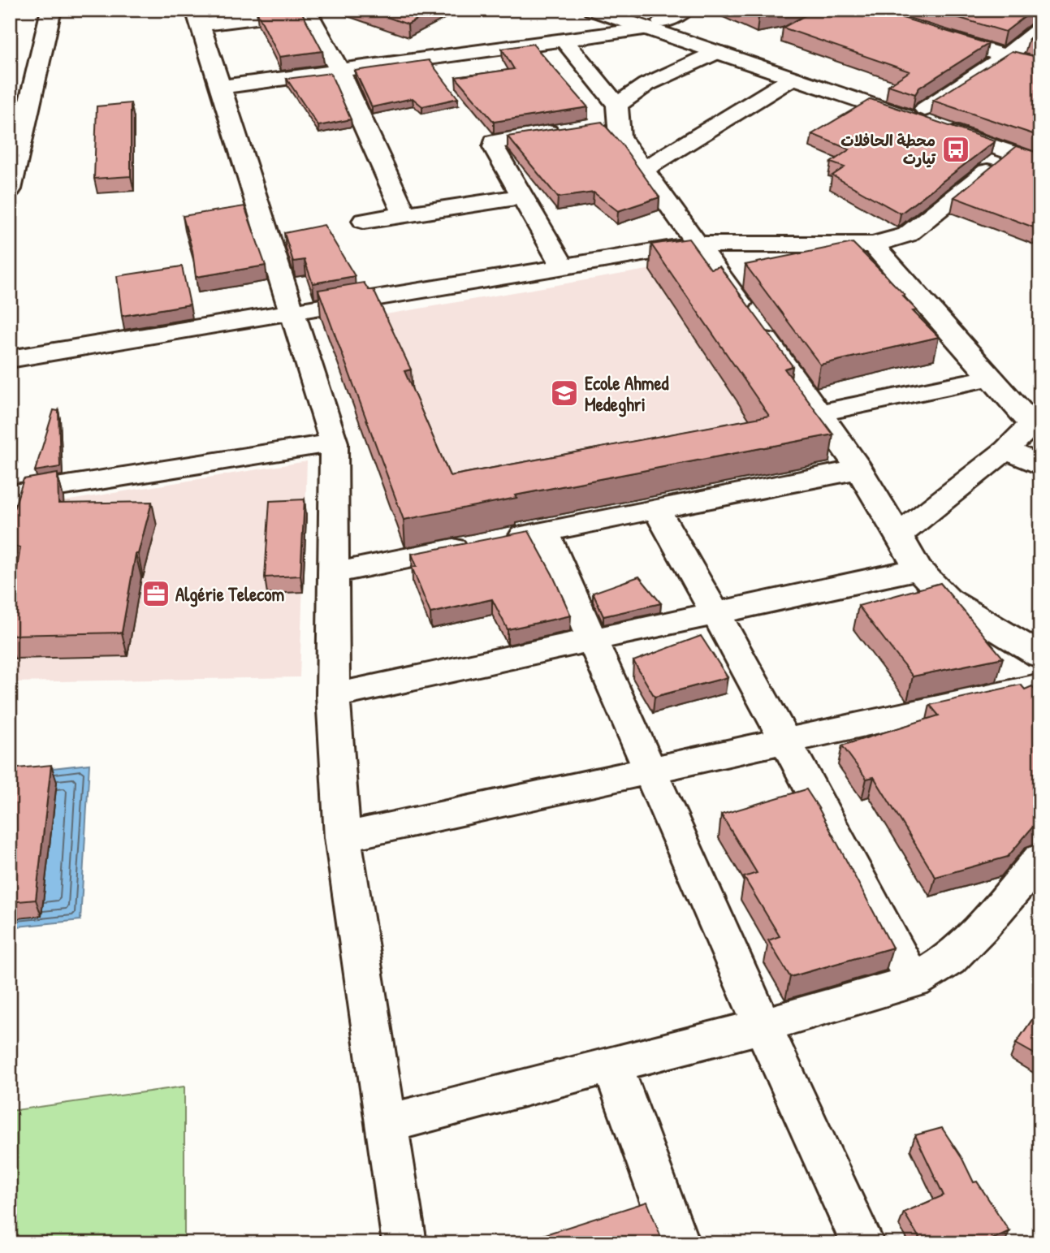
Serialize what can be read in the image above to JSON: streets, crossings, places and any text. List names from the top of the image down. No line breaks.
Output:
{"places":{"bus stop":["محطة الحافلات تيارت"],"school or university":["Ecole Ahmed Medeghri"],"office":["Algérie Telecom"]}}
